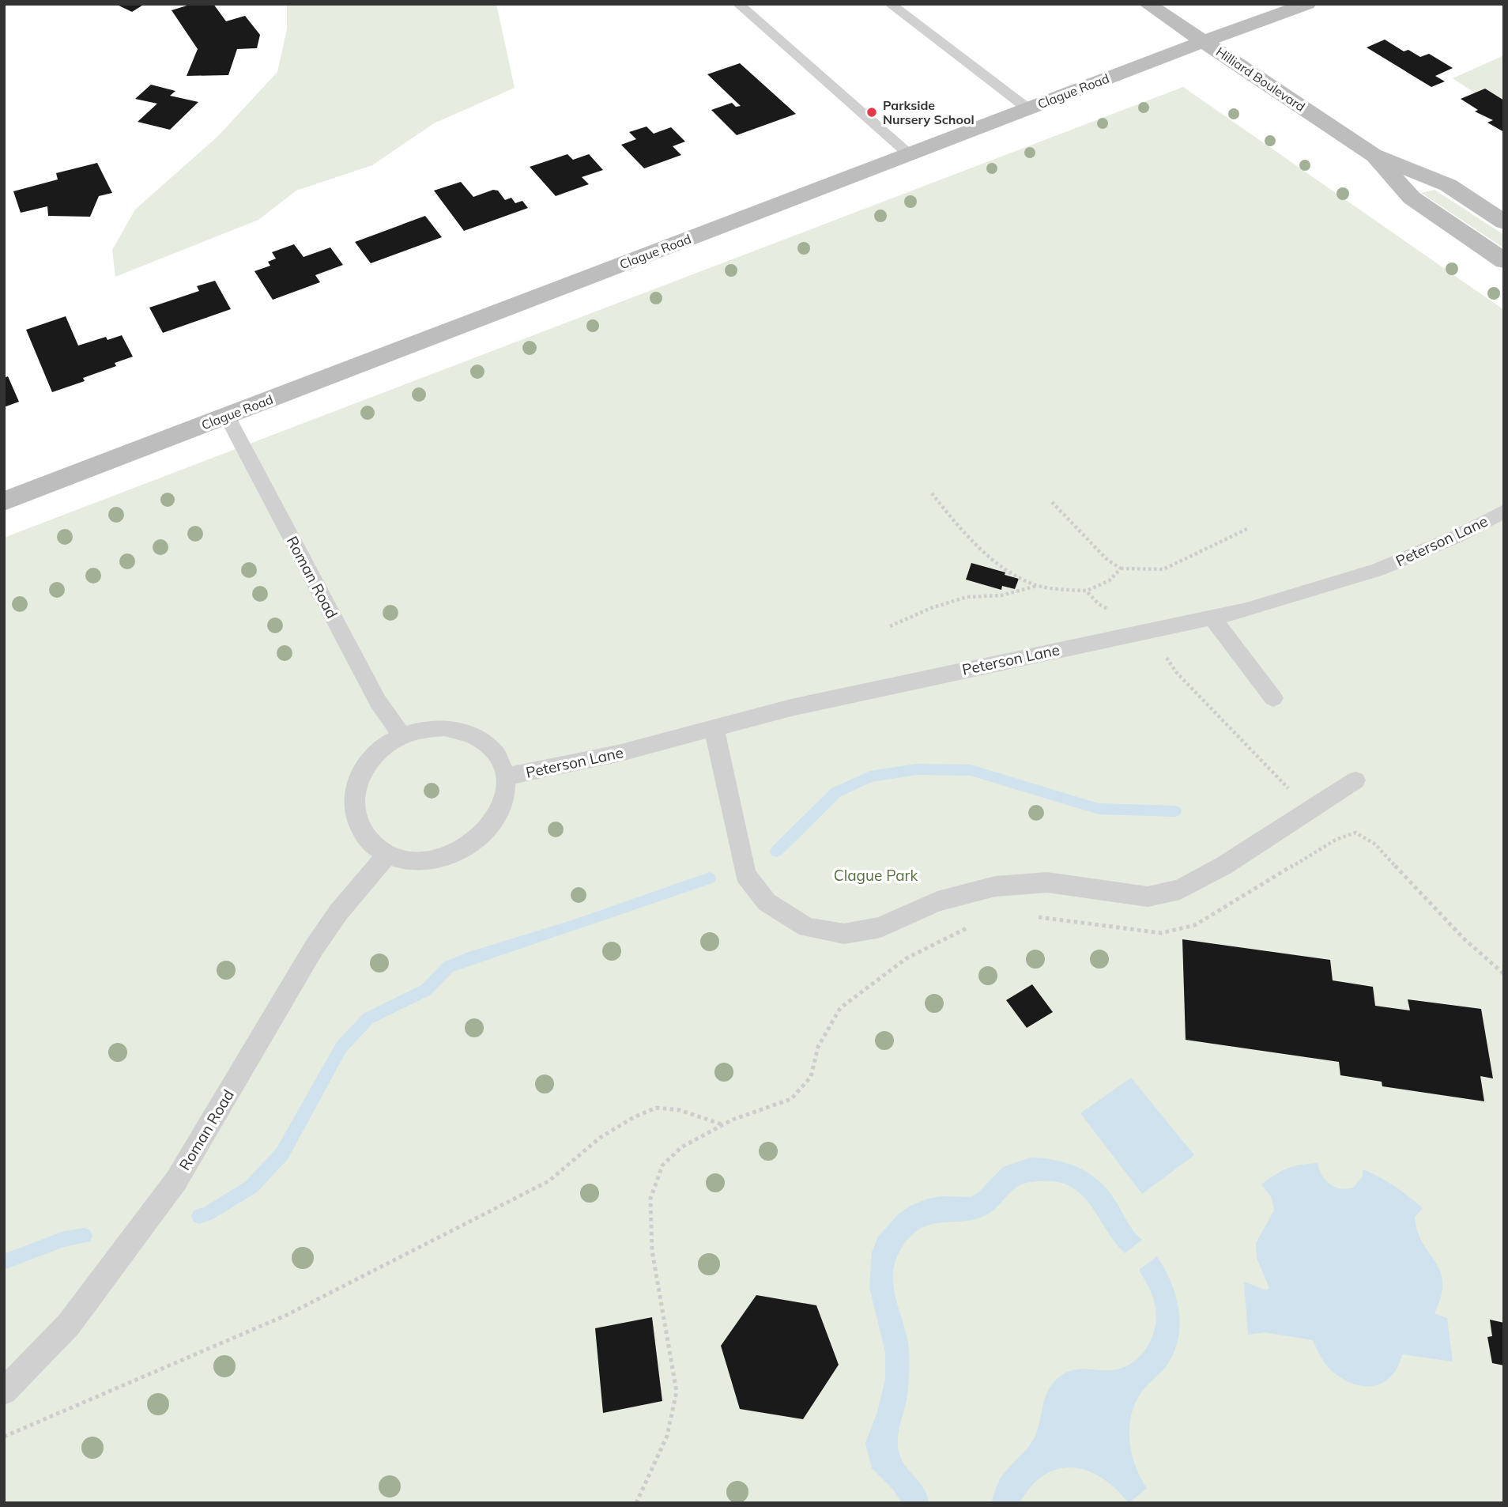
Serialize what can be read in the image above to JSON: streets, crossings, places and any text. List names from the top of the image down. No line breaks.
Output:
{"streets":{"main road":["Hilliard Boulevard","Clague Road"],"lane":["Peterson Lane","Roman Road"]},"crossings":[["Hilliard Boulevard","Clague Road"],["Clague Road","Roman Road"],["Peterson Lane","Roman Road"]],"parks":["Clague Park"],"places":["Parkside Nursery School"]}
